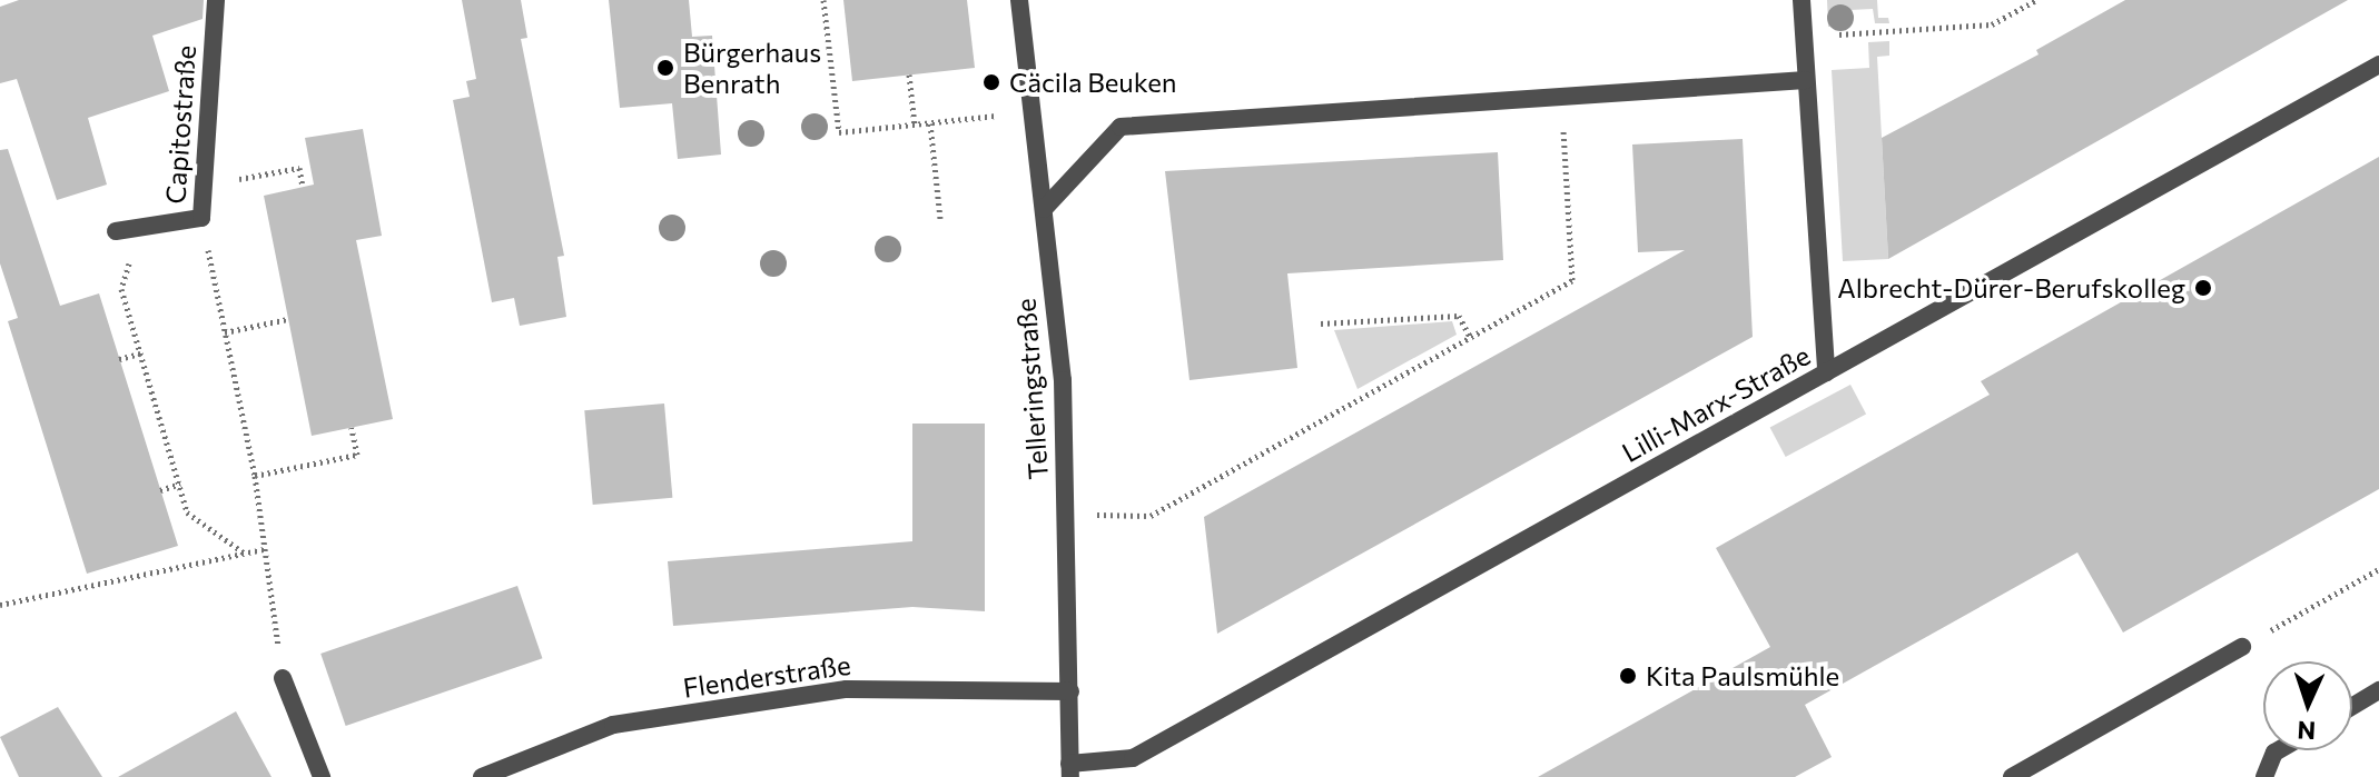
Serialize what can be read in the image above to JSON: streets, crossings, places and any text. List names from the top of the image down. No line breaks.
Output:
{"streets":{"street":["Capitostraße","Telleringstraße","Lilli-Marx-Straße","Flenderstraße"]},"crossings":[["Telleringstraße","Lilli-Marx-Straße"],["Telleringstraße","Flenderstraße"]],"places":["Bürgerhaus Benrath","Cäcila Beuken","Albrecht-Dürer-Berufskolleg","Kita Paulsmühle"],"north":"bottom"}
